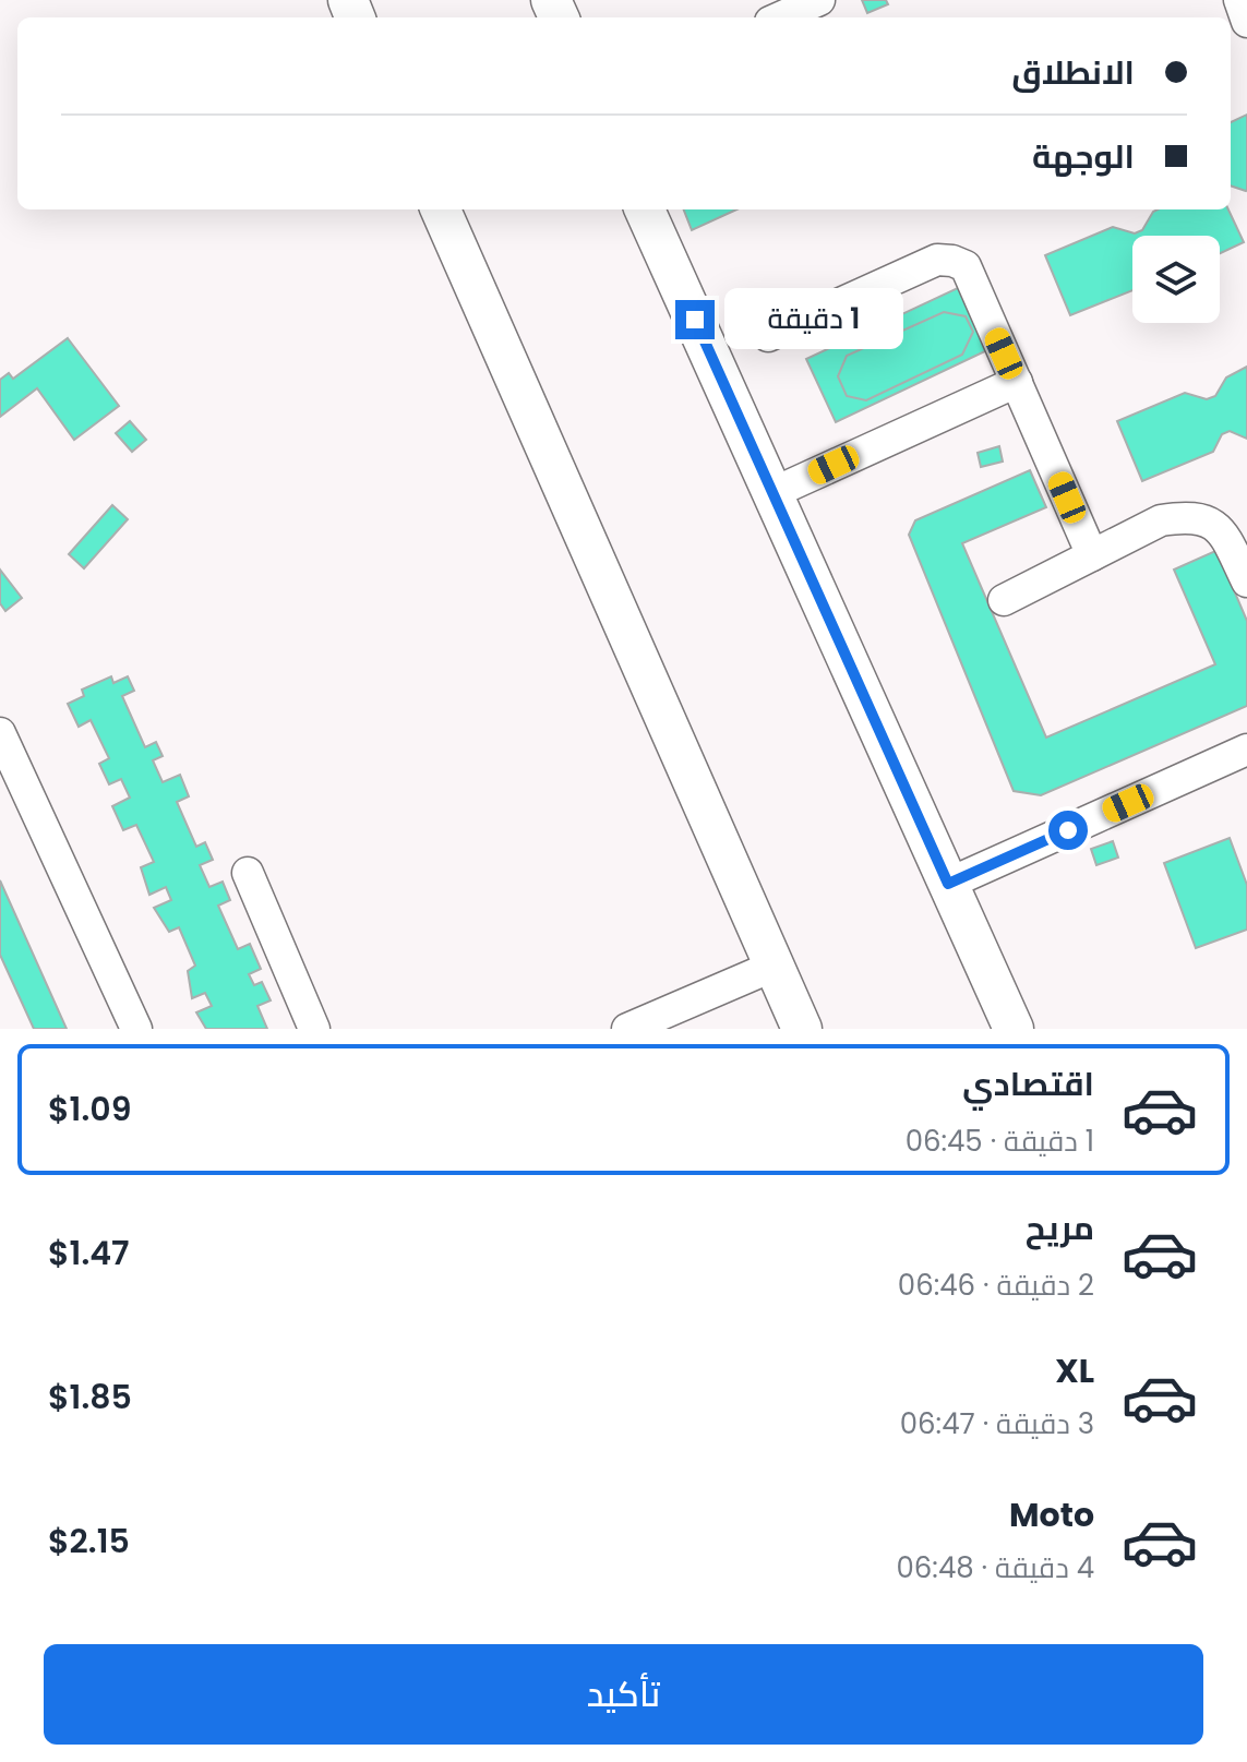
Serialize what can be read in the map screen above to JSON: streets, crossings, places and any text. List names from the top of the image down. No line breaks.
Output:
{"page":{"banner":["الانطلاق","الوجهة"],"bubble":"1 دقيقة","list":[{"name":"اقتصادي","note":"1 دقيقة · 06:45","value":"$1.09"},{"name":"مريح","note":"2 دقيقة · 06:46","value":"$1.47"},{"name":"XL","note":"3 دقيقة · 06:47","value":"$1.85"},{"name":"Moto","note":"4 دقيقة · 06:48","value":"$2.15"}],"buttons":"تأكيد"}}
